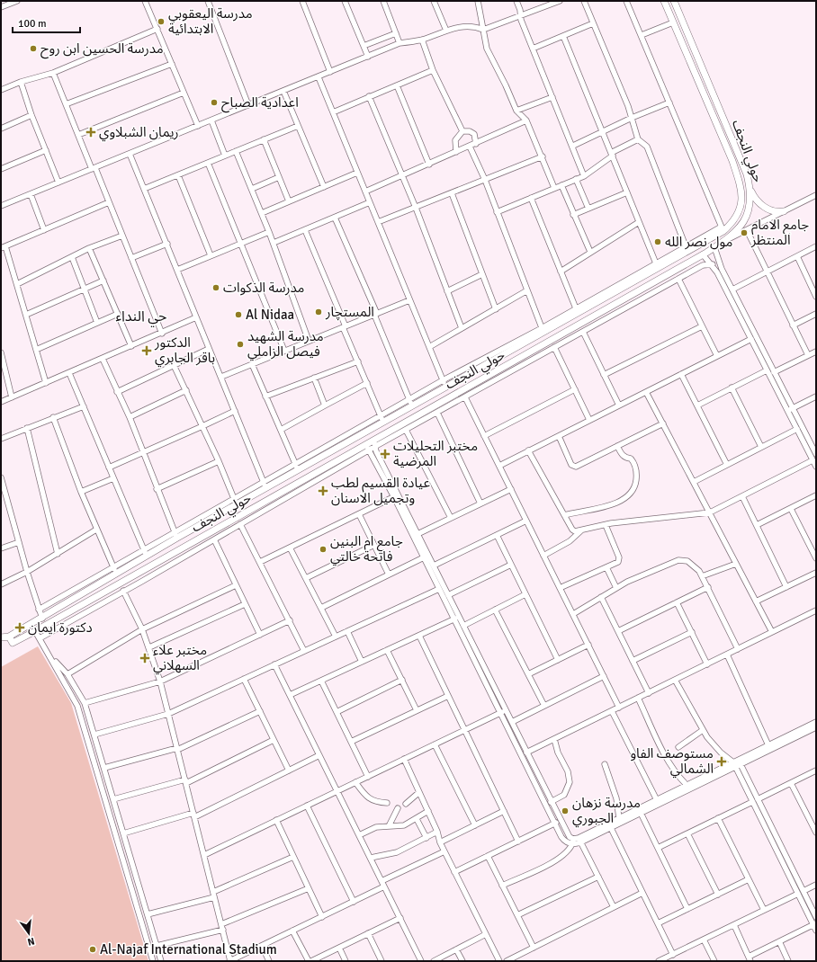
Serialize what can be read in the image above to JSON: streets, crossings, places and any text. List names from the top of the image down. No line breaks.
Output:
{"streets":{"main road":["حولي النجف"]},"districts":["حي النداء"],"places":{"other":["مدرسة اليعقوبي الابتدائية","مدرسة الحسين ابن روح","اعدادية الصباح","جامع الامام المنتظر","مول نصر الله","مدرسة الذكوات","المستچار","Al Nidaa","مدرسة الشهيد فيصل الزاملي","جامع ام البنين فاتحة خالتي","مدرسة نزهان الجبوري","Al-Najaf International Stadium"],"health":["ريمان الشبلاوي","الدكتور باقر الجابري","مختبر التحليلات المرضية","عيادة القسيم لطب وتجميل الاسنان","دكتورة ايمان","مختبر علاء السهلاني","مستوصف الفاو الشمالي"]},"scale_bar":"100 m","north":"bottom"}
